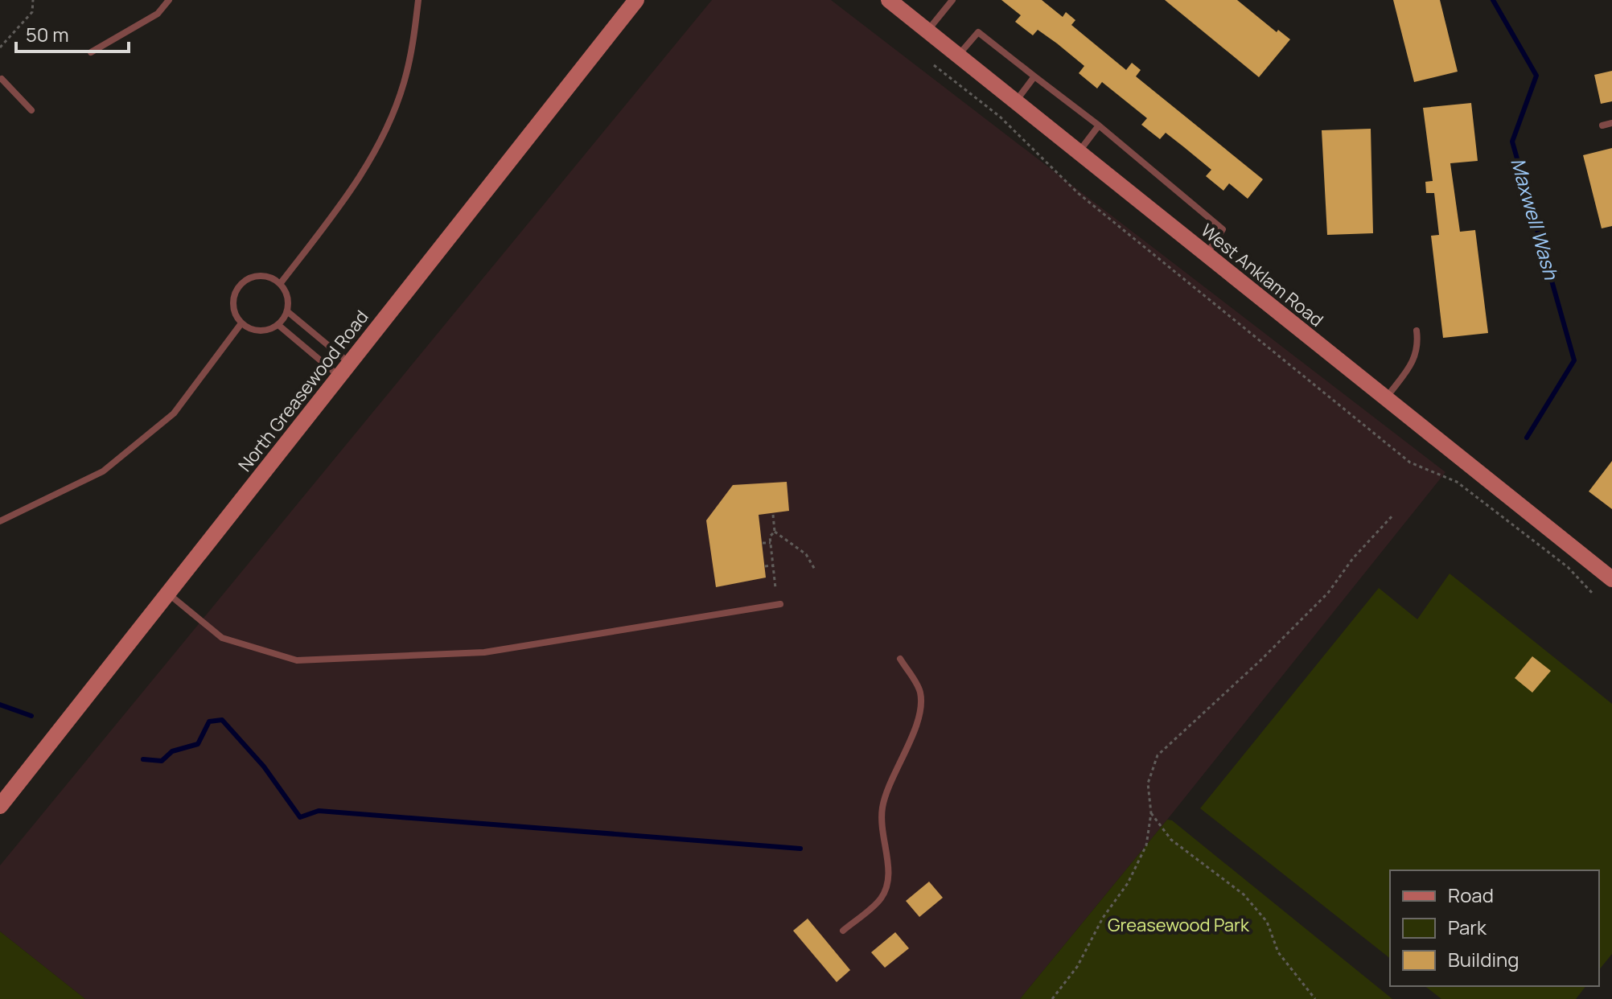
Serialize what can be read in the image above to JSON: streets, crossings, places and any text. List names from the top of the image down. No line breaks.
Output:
{"streets":{"main road":["West Anklam Road","North Greasewood Road"]},"water":["Maxwell Wash"],"parks":["Greasewood Park"],"legend":["Road","Park","Building"],"scale_bar":"50 m"}
